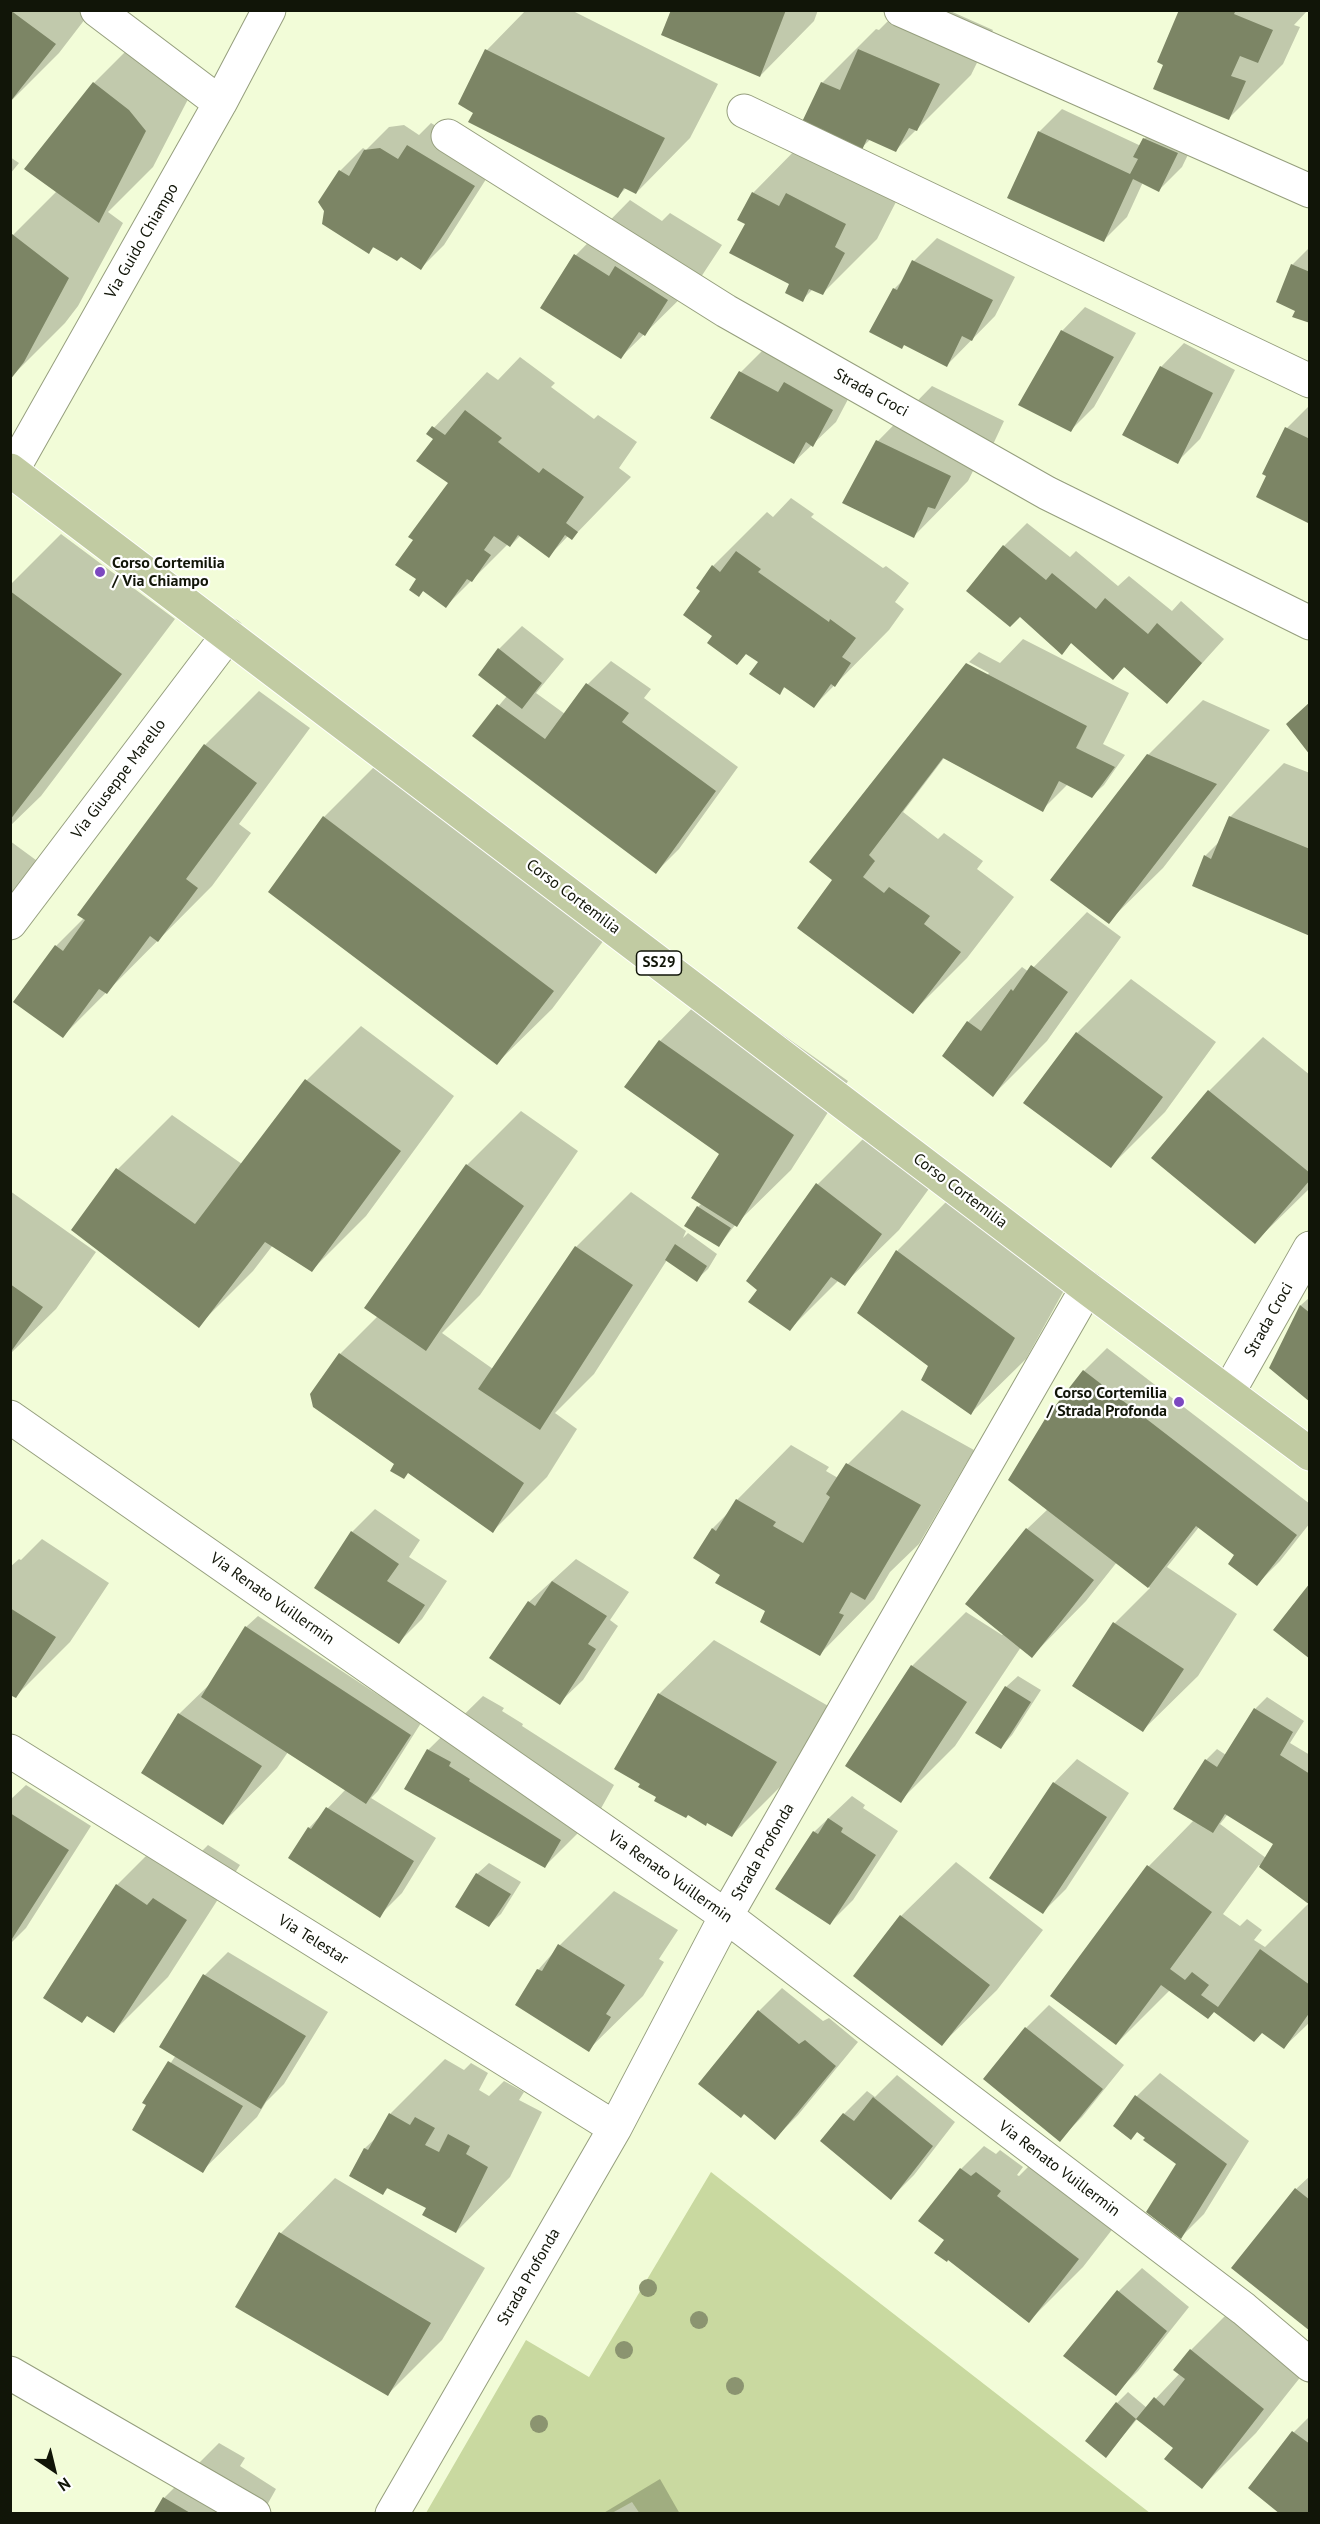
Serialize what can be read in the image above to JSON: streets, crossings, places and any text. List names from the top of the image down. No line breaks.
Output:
{"streets":{"main road":["Corso Cortemilia","SS29"],"street":["Via Guido Chiampo","Strada Croci","Via Giuseppe Marello","Via Renato Vuillermin","Strada Profonda","Via Telestar"]},"crossings":[["Via Guido Chiampo","Corso Cortemilia"],["Strada Croci","Corso Cortemilia"],["Via Giuseppe Marello","Corso Cortemilia"],["Corso Cortemilia","Strada Profonda"],["Via Renato Vuillermin","Strada Profonda"],["Strada Profonda","Via Telestar"]],"places":["Corso Cortemilia / Via Chiampo","Corso Cortemilia / Strada Profonda"],"north":"bottom right"}
